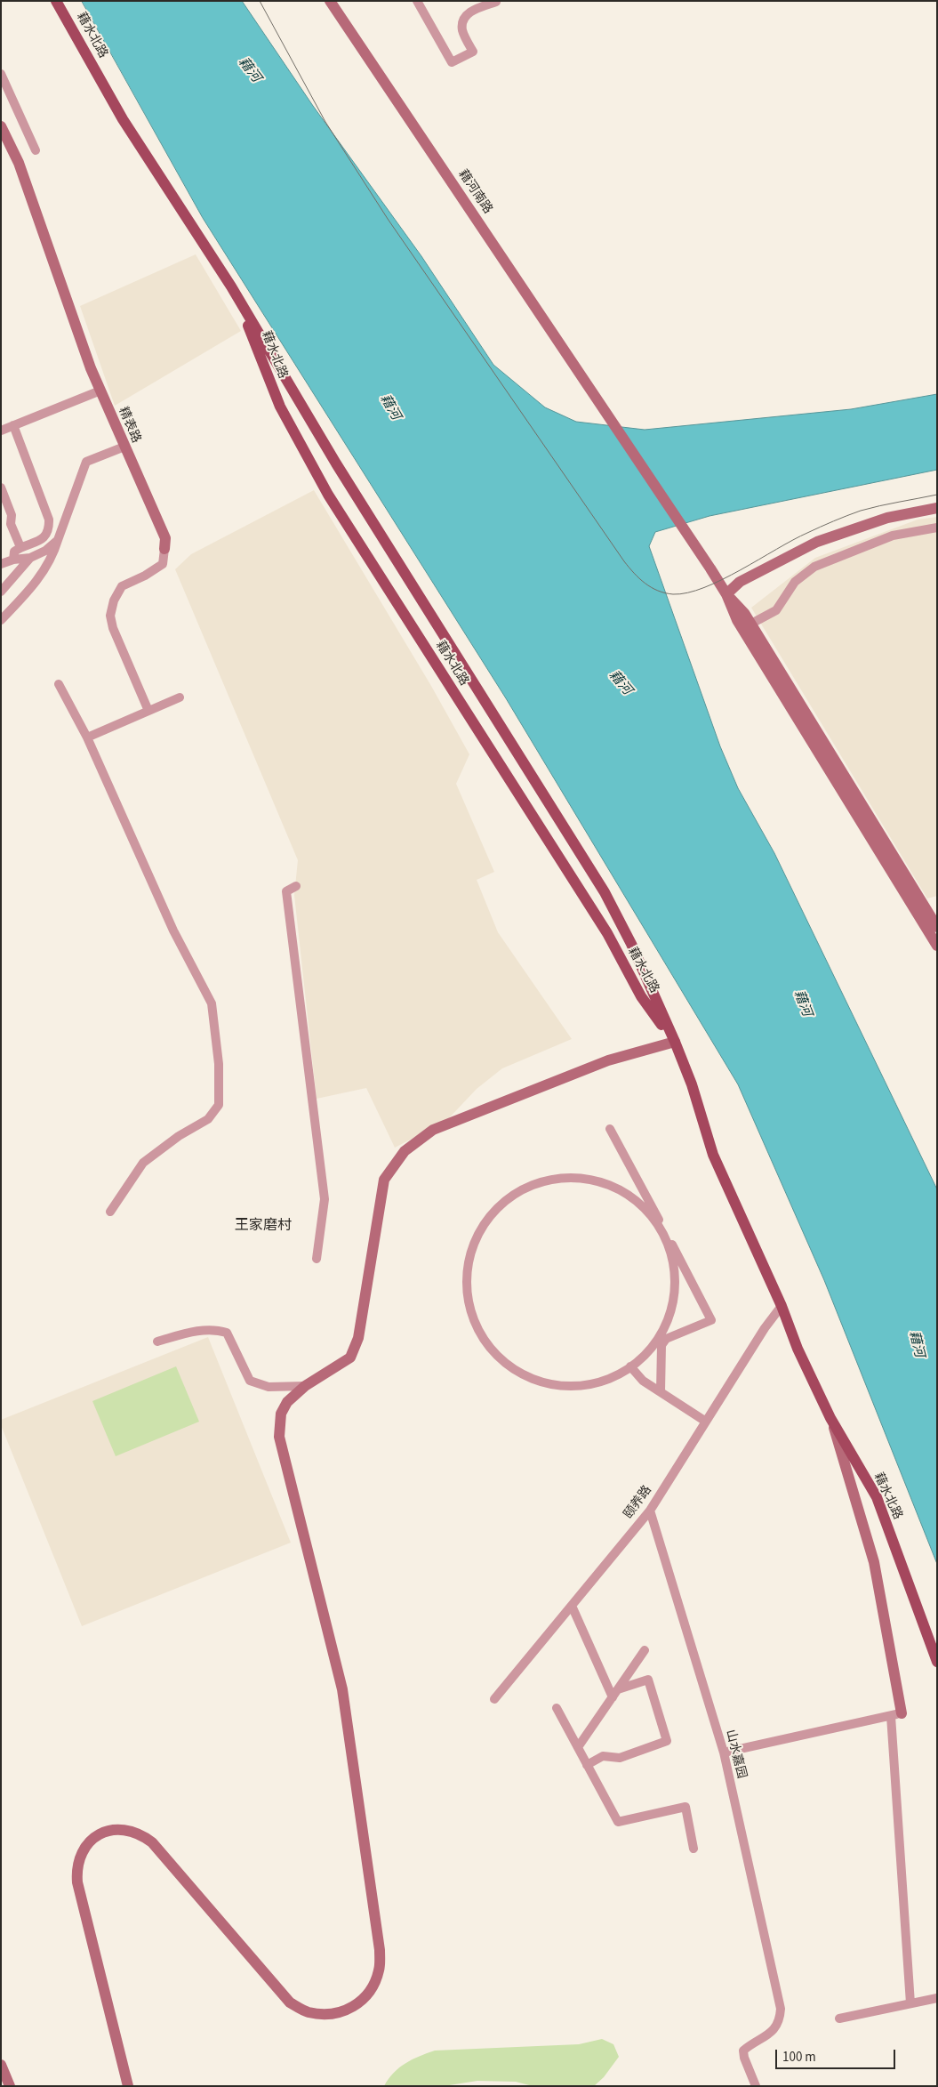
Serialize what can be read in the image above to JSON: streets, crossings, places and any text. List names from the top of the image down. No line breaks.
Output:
{"streets":{"main road":["藉水北路","藉河南路","精表路"],"street":["颐养路","山水嘉园"]},"crossings":[["藉水北路","颐养路"],["颐养路","山水嘉园"]],"districts":["王家磨村"],"water":["藉河"],"scale_bar":"100 m"}
